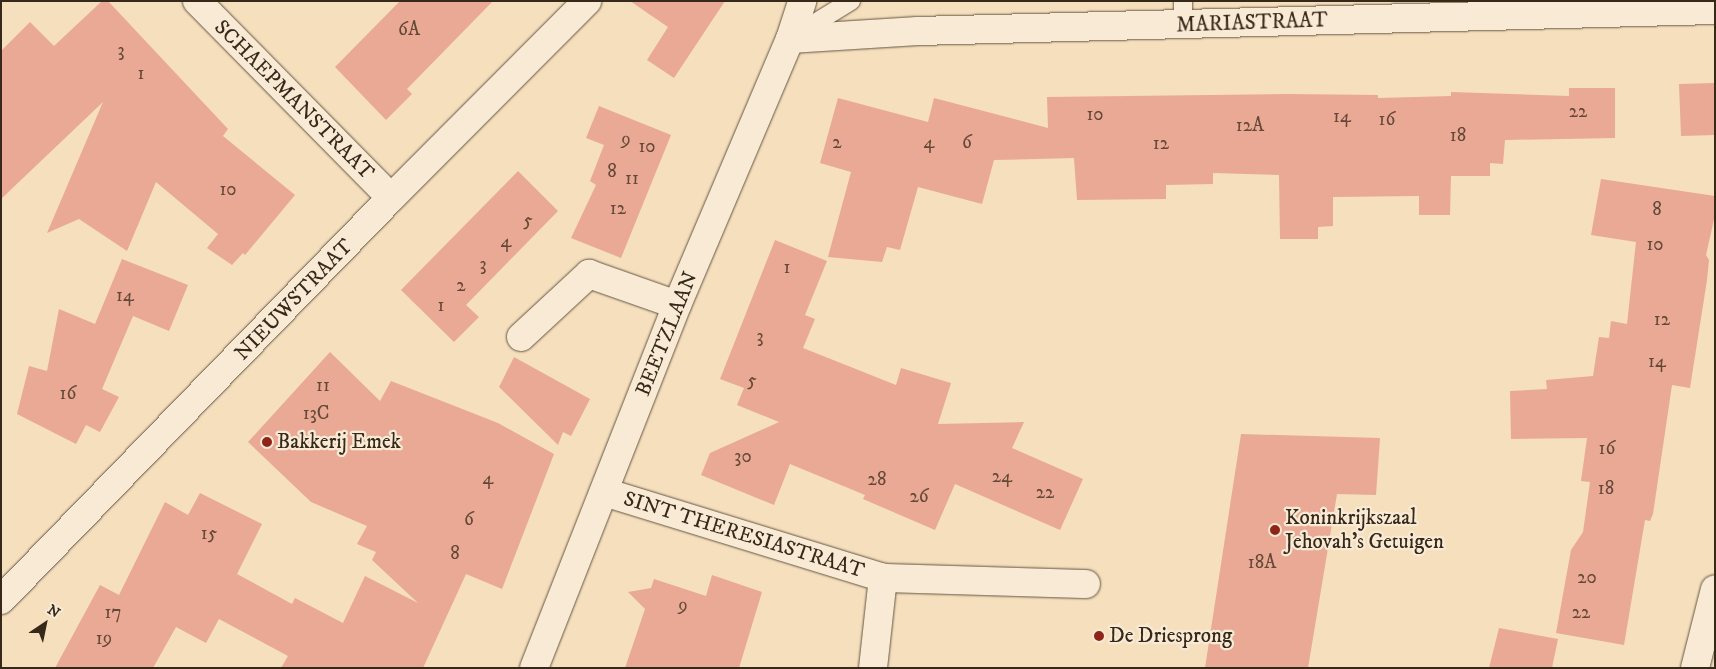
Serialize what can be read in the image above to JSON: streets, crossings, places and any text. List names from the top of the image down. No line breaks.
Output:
{"streets":{"street":["MARIASTRAAT","SCHAEPMANSTRAAT","NIEUWSTRAAT","BEETZLAAN","SINT THERESIASTRAAT"]},"crossings":[["MARIASTRAAT","BEETZLAAN"],["SCHAEPMANSTRAAT","NIEUWSTRAAT"],["BEETZLAAN","SINT THERESIASTRAAT"]],"places":["Bakkerij Emek","Koninkrijkszaal Jehovah's Getuigen","De Driesprong"],"house_numbers":["6A","3","1","22","10","14","16","12A","18","9","2","4","6","12","10","8","11","10","12","8","5","4","10","3","1","2","14","1","12","3","14","5","11","16","13C","16","30","24","4","28","18","22","26","6","15","8","18A","20","9","17","22","19"],"north":"top right"}
